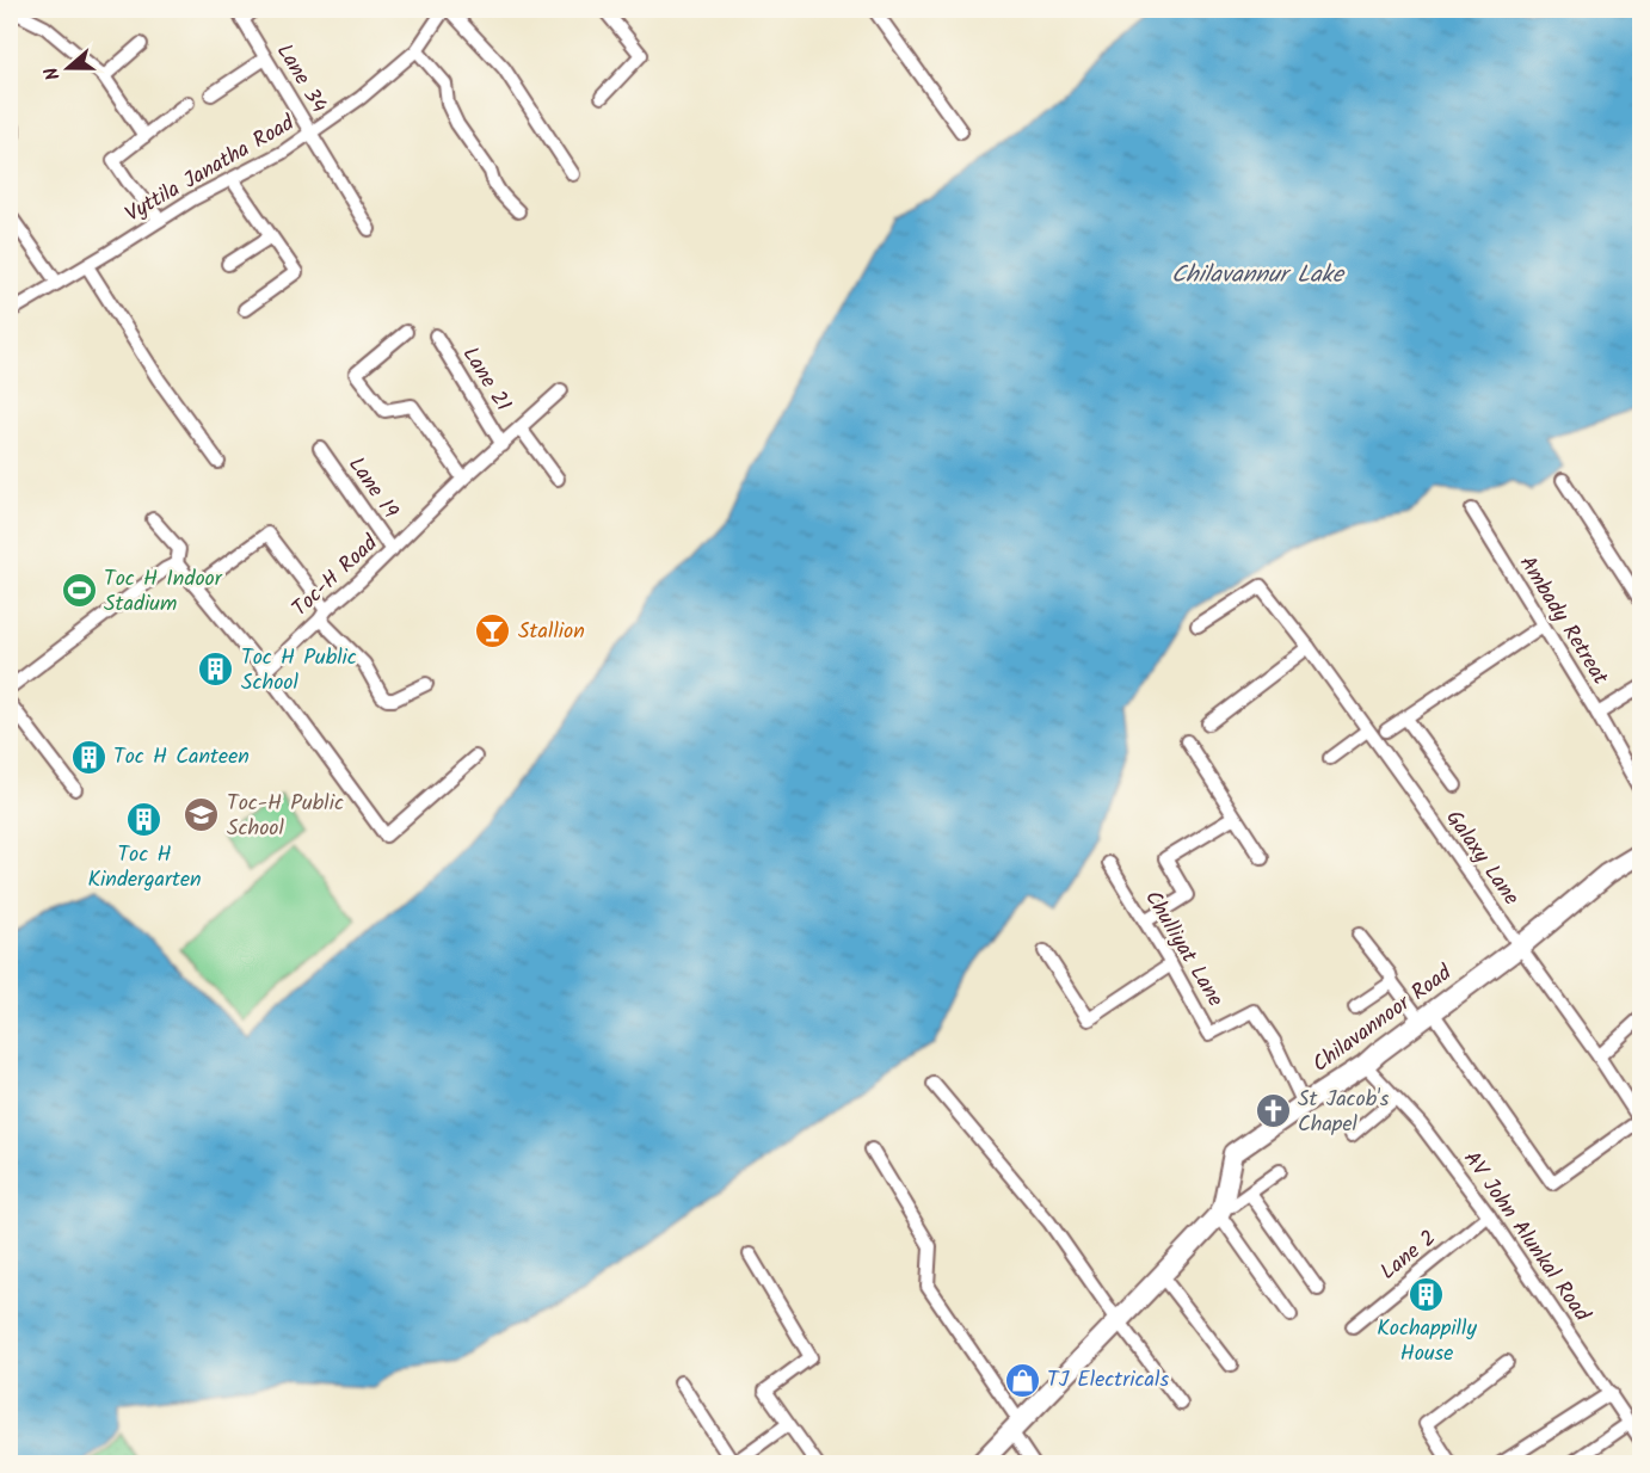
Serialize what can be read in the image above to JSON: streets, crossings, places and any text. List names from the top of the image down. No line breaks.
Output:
{"streets":{"street":["Lane 34","Vyttila Janatha Road","Lane 21","Lane 19","Toc-H Road","Ambady Retreat","Galaxy Lane","Chulliyat Lane","Chilavannoor Road","AV John Alunkal Road","Lane 2"]},"crossings":[["Lane 34","Vyttila Janatha Road"],["Lane 21","Toc-H Road"],["Lane 19","Toc-H Road"],["Galaxy Lane","Chilavannoor Road"],["Chulliyat Lane","Chilavannoor Road"],["Chilavannoor Road","AV John Alunkal Road"],["AV John Alunkal Road","Lane 2"]],"water":["Chilavannur Lake"],"places":{"sports":["Toc H Indoor Stadium"],"bar":["Stallion"],"building":["Toc H Public School","Toc H Canteen","Toc H Kindergarten","Kochappilly House"],"school or university":["Toc-H Public School"],"church":["St Jacob's Chapel"],"shop":["TJ Electricals"]},"north":"left"}
